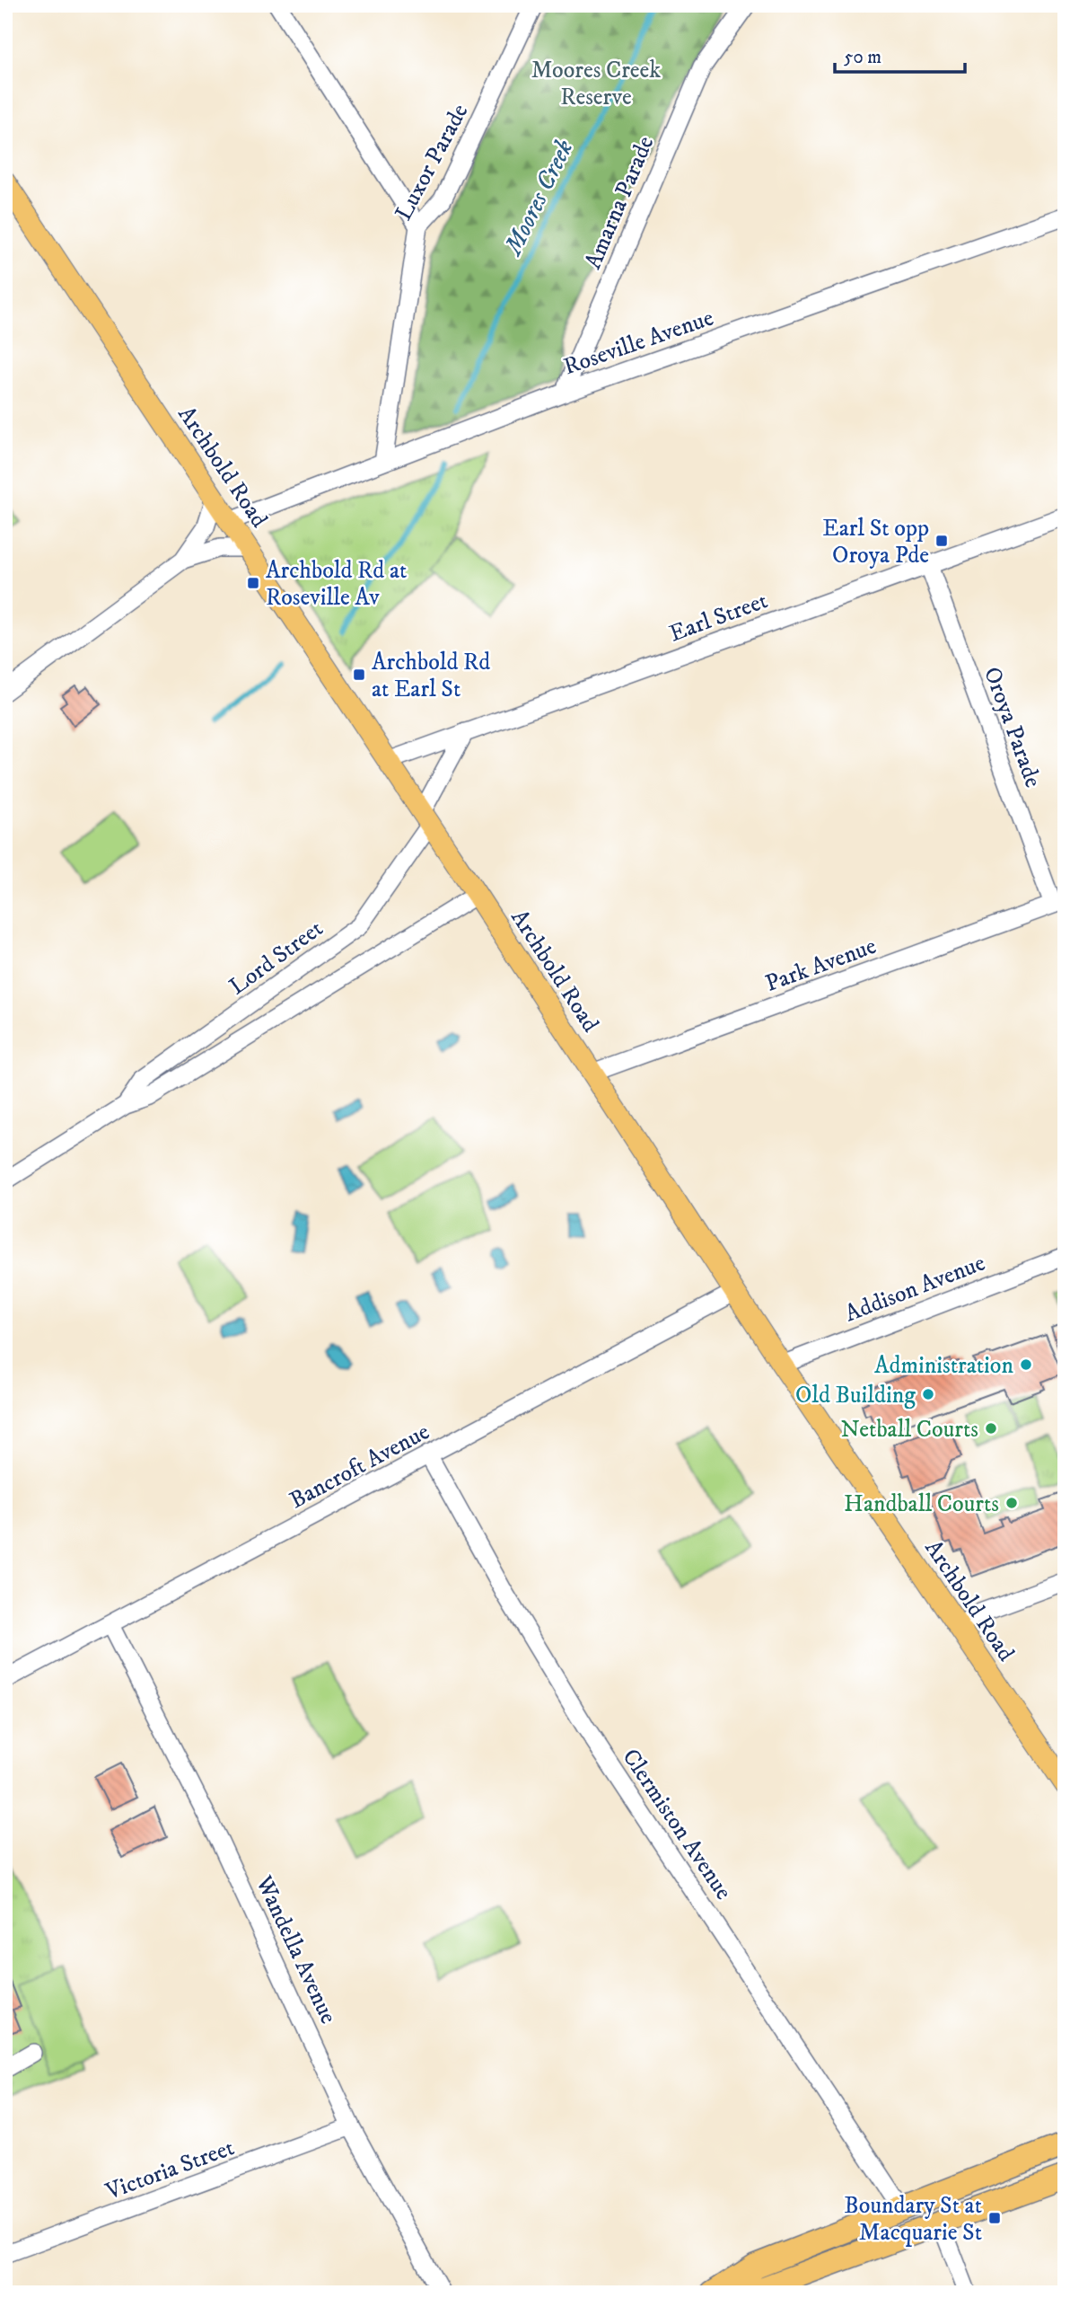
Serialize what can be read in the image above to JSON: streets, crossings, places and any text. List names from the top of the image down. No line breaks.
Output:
{"streets":{"main road":["Archbold Road"],"street":["Luxor Parade","Amarna Parade","Roseville Avenue","Earl Street","Oroya Parade","Lord Street","Park Avenue","Addison Avenue","Bancroft Avenue","Clermiston Avenue","Wandella Avenue","Victoria Street"]},"crossings":[["Luxor Parade","Roseville Avenue"],["Amarna Parade","Roseville Avenue"],["Roseville Avenue","Archbold Road"],["Archbold Road","Earl Street"],["Archbold Road","Lord Street"],["Archbold Road","Park Avenue"],["Archbold Road","Addison Avenue"],["Archbold Road","Bancroft Avenue"],["Earl Street","Oroya Parade"],["Earl Street","Lord Street"],["Oroya Parade","Park Avenue"],["Bancroft Avenue","Clermiston Avenue"],["Bancroft Avenue","Wandella Avenue"],["Wandella Avenue","Victoria Street"]],"water":["Moores Creek"],"parks":["Moores Creek Reserve"],"places":{"transit":["Earl St opp Oroya Pde","Archbold Rd at Roseville Av","Archbold Rd at Earl St","Boundary St at Macquarie St"],"other":["Administration","Old Building","Netball Courts","Handball Courts"]},"scale_bar":"50 m"}
